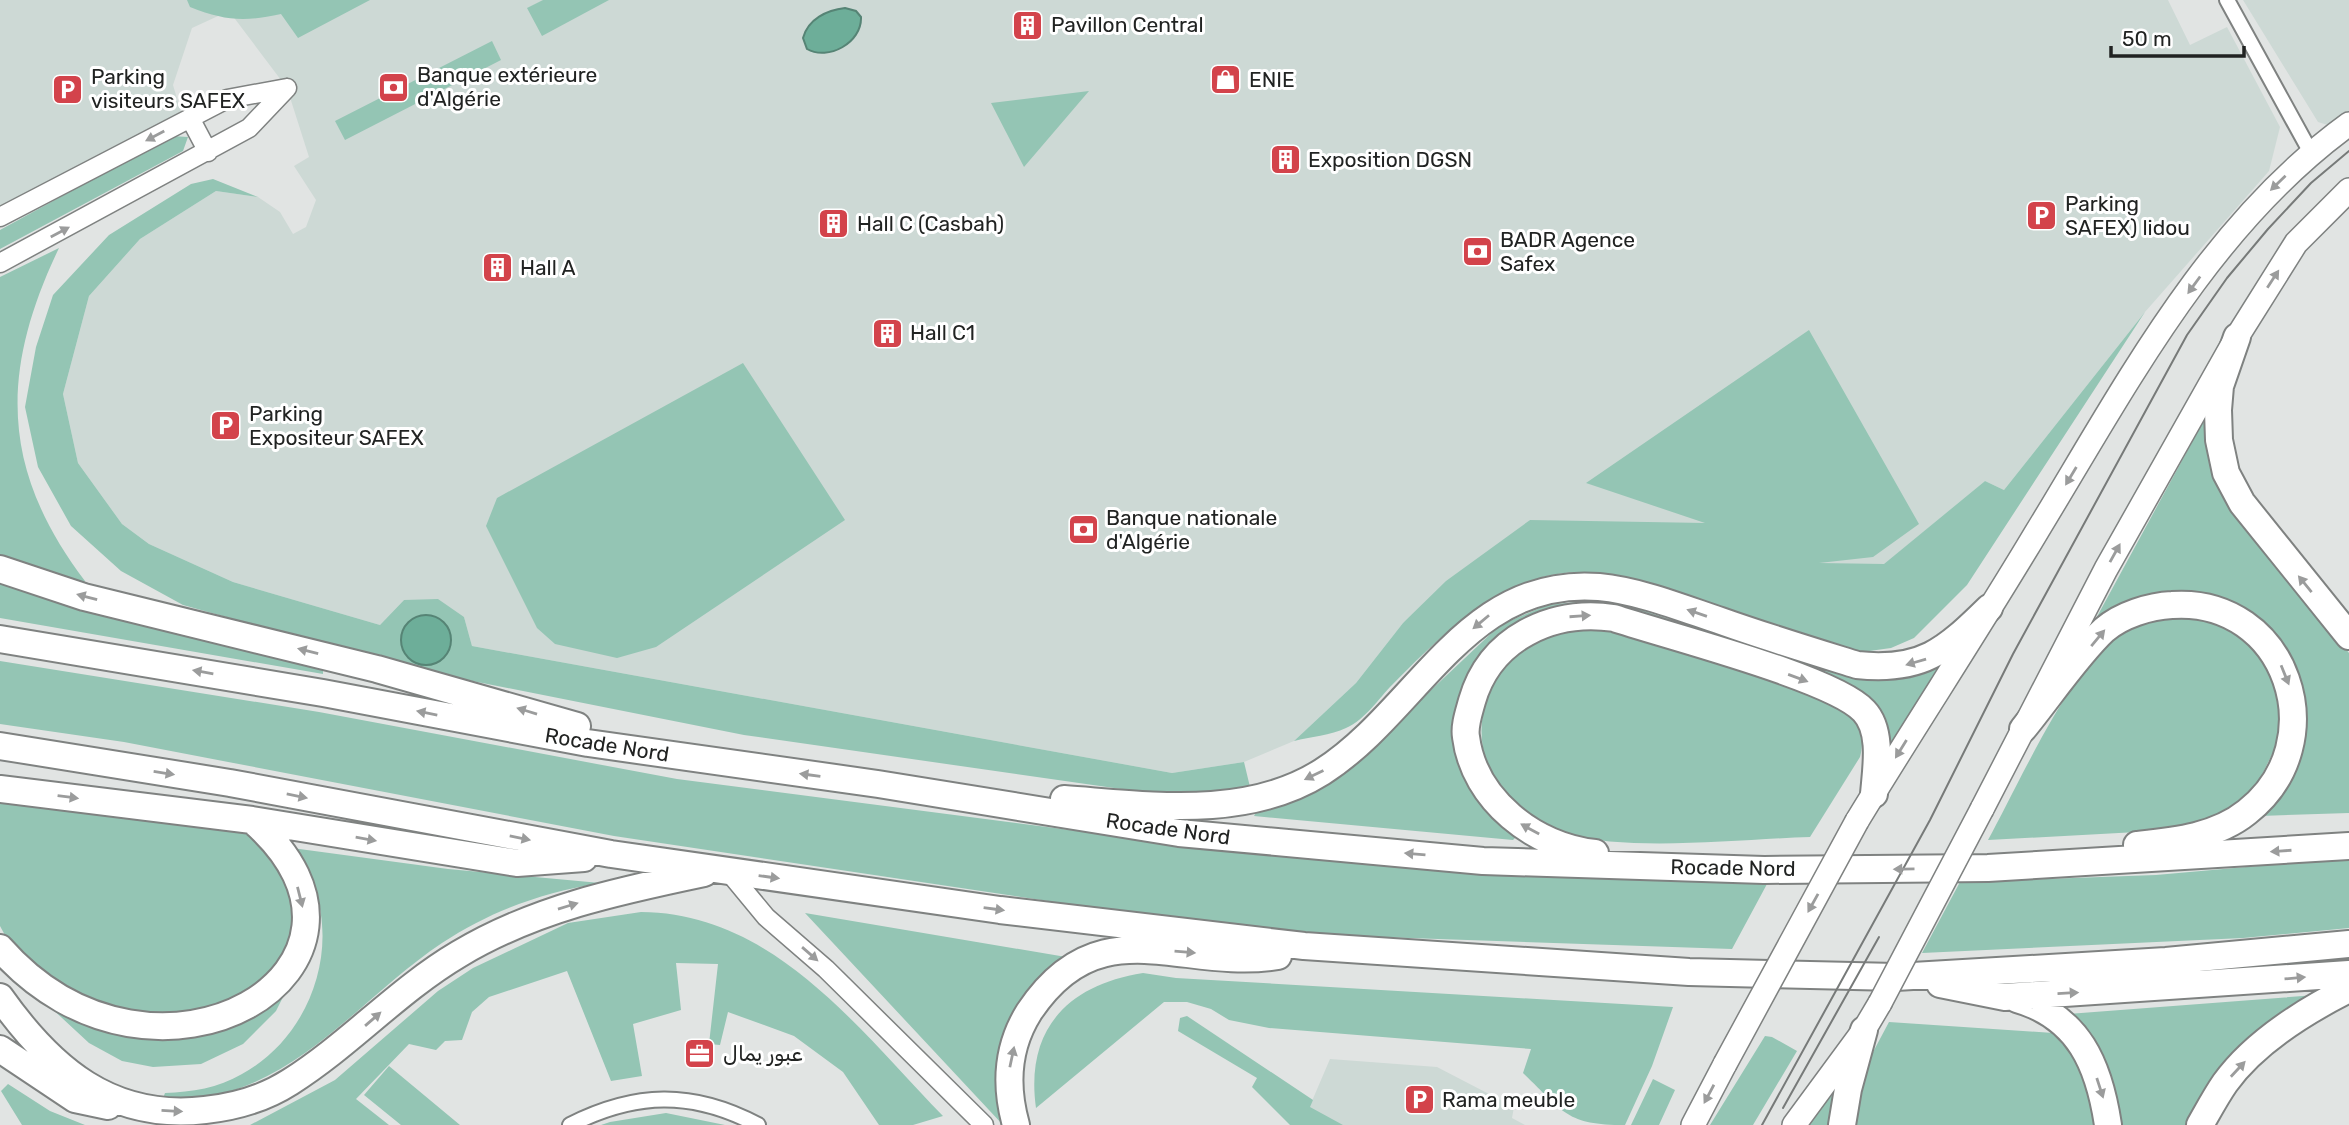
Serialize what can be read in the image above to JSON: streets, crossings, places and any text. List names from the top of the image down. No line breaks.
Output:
{"streets":{"highway":["Rocade Nord"]},"places":{"building":["Pavillon Central","Exposition DGSN","Hall C (Casbah)","Hall A","Hall C1"],"shop":["ENIE"],"bank":["Banque extérieure d'Algérie","BADR Agence Safex","Banque nationale d'Algérie"],"parking":["Parking visiteurs SAFEX","Parking SAFEX) lidou","Parking Expositeur SAFEX","Rama meuble"],"office":["عبور يمال"]},"scale_bar":"50 m"}
